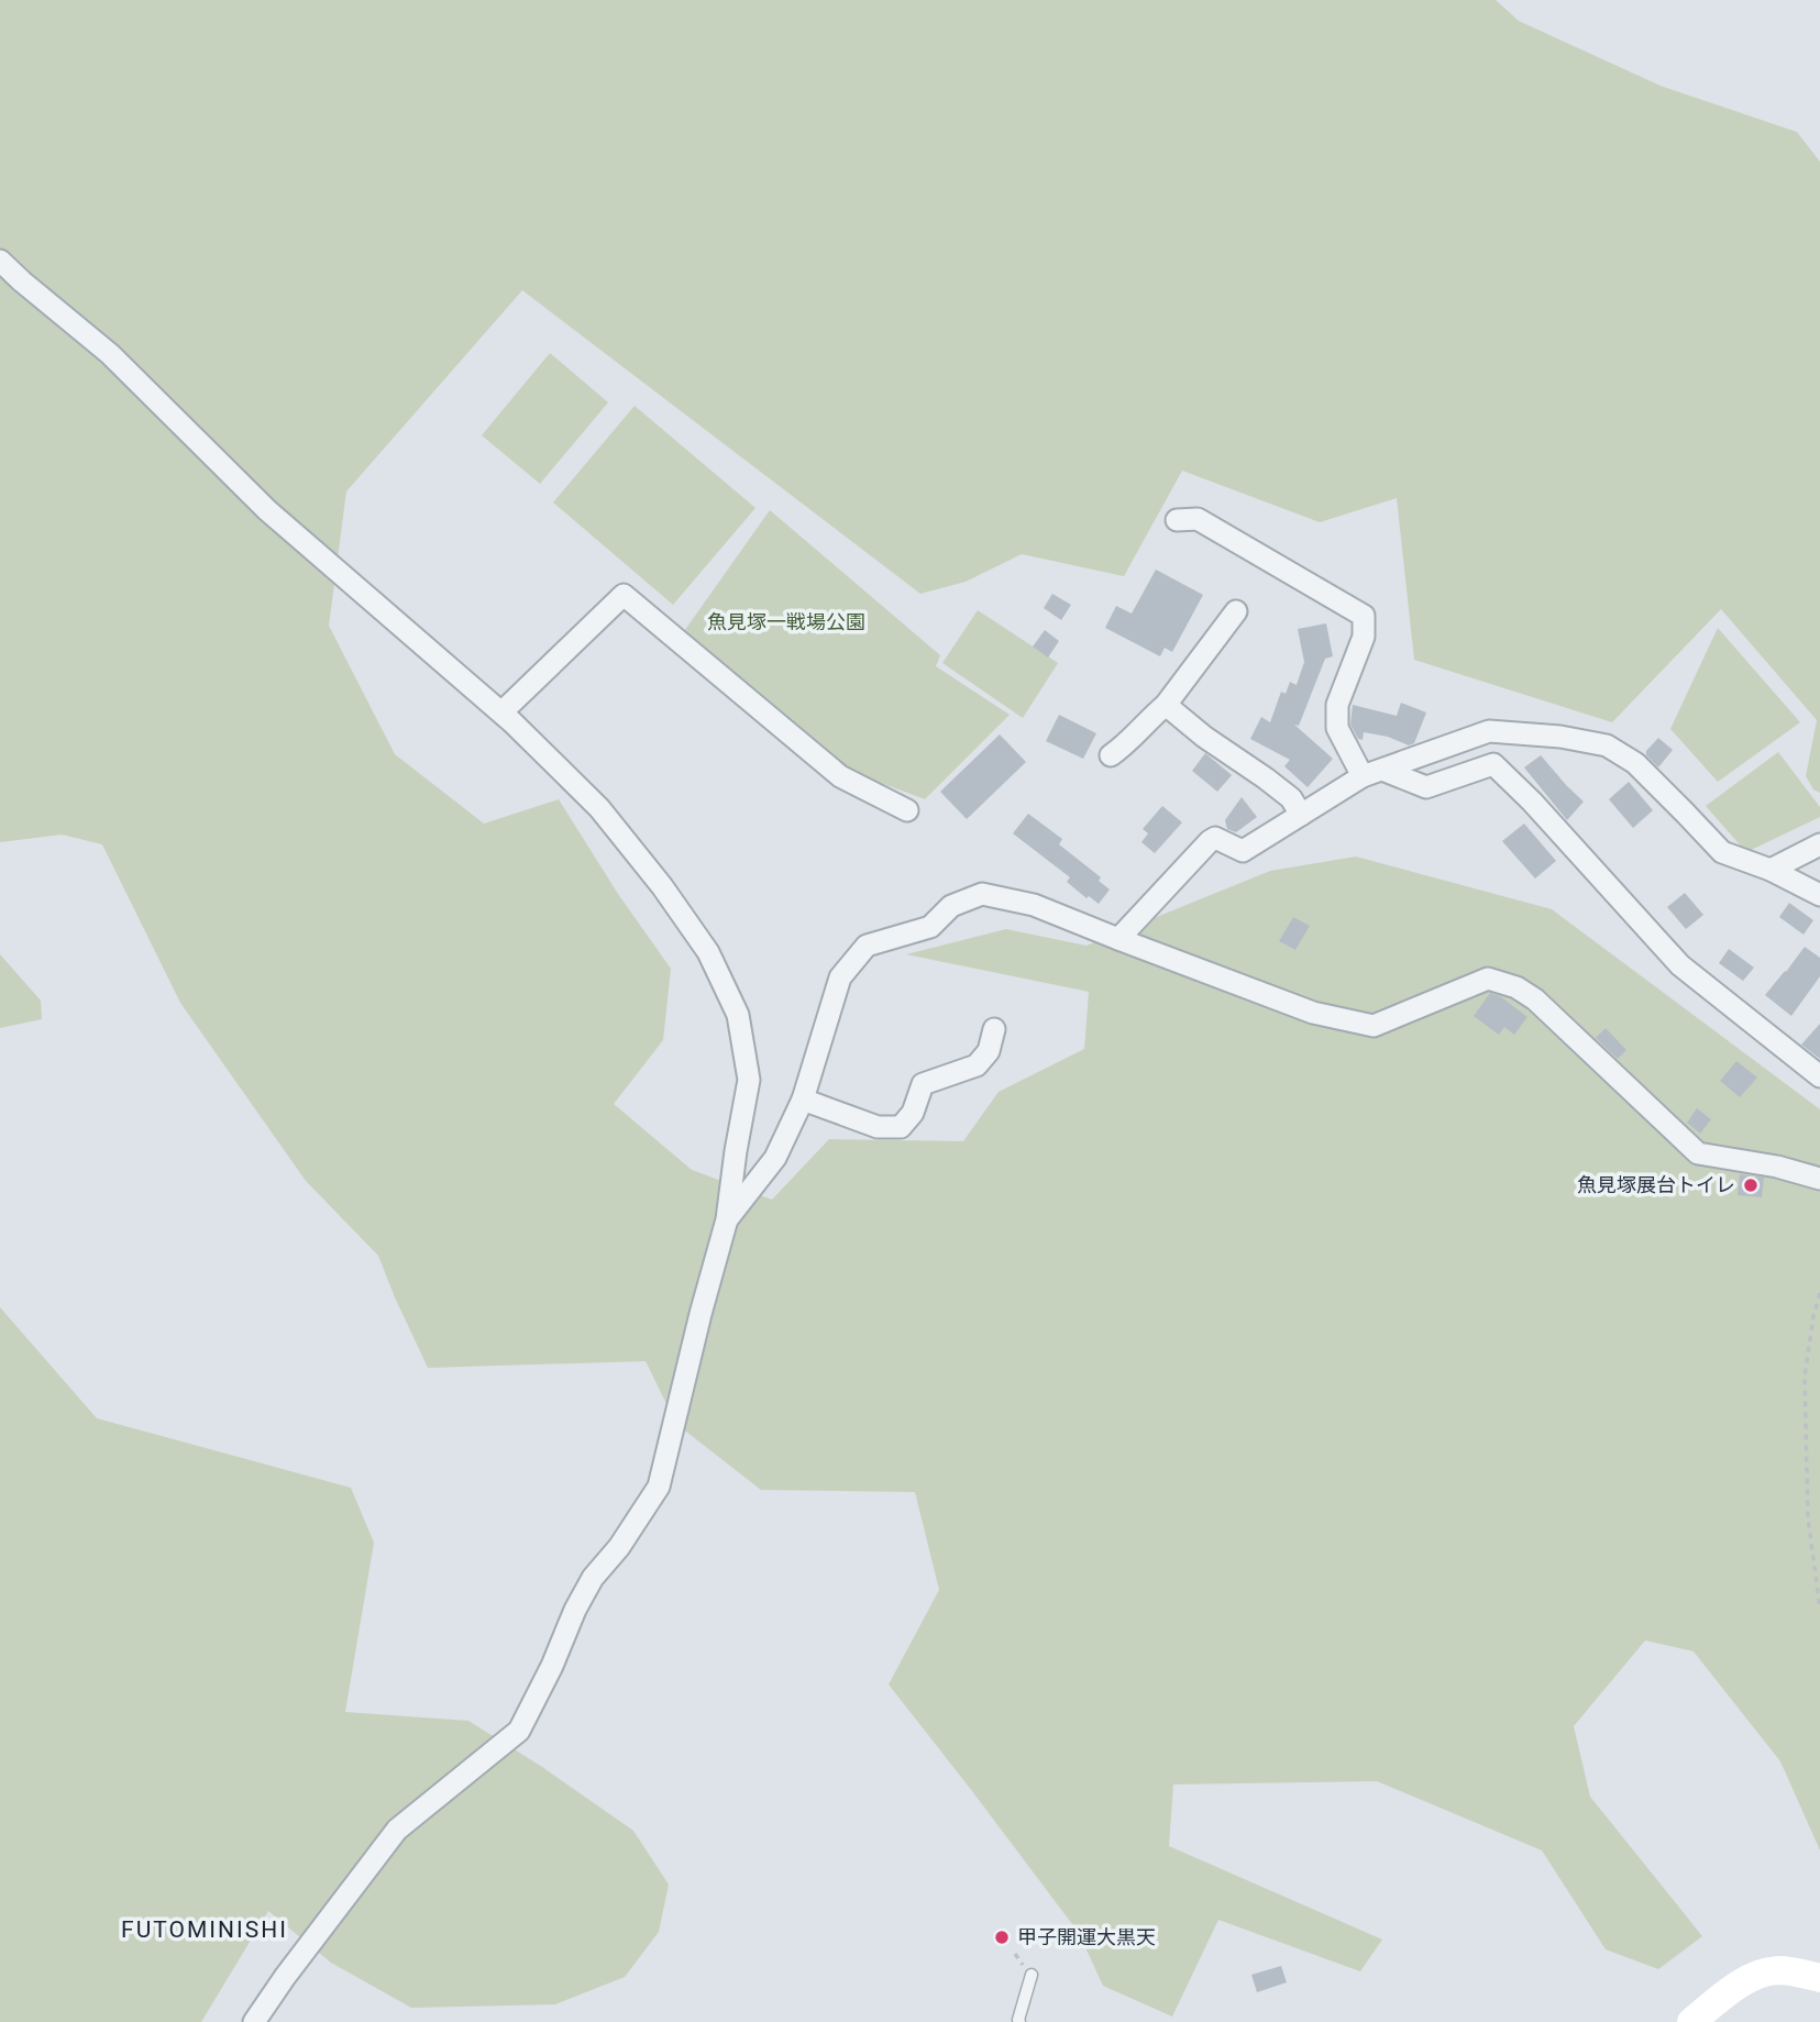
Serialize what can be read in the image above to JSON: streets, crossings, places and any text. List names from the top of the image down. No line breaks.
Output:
{"districts":["FUTOMINISHI"],"parks":["魚見塚一戦場公園"],"places":["魚見塚展台トイレ","甲子開運大黒天"]}
